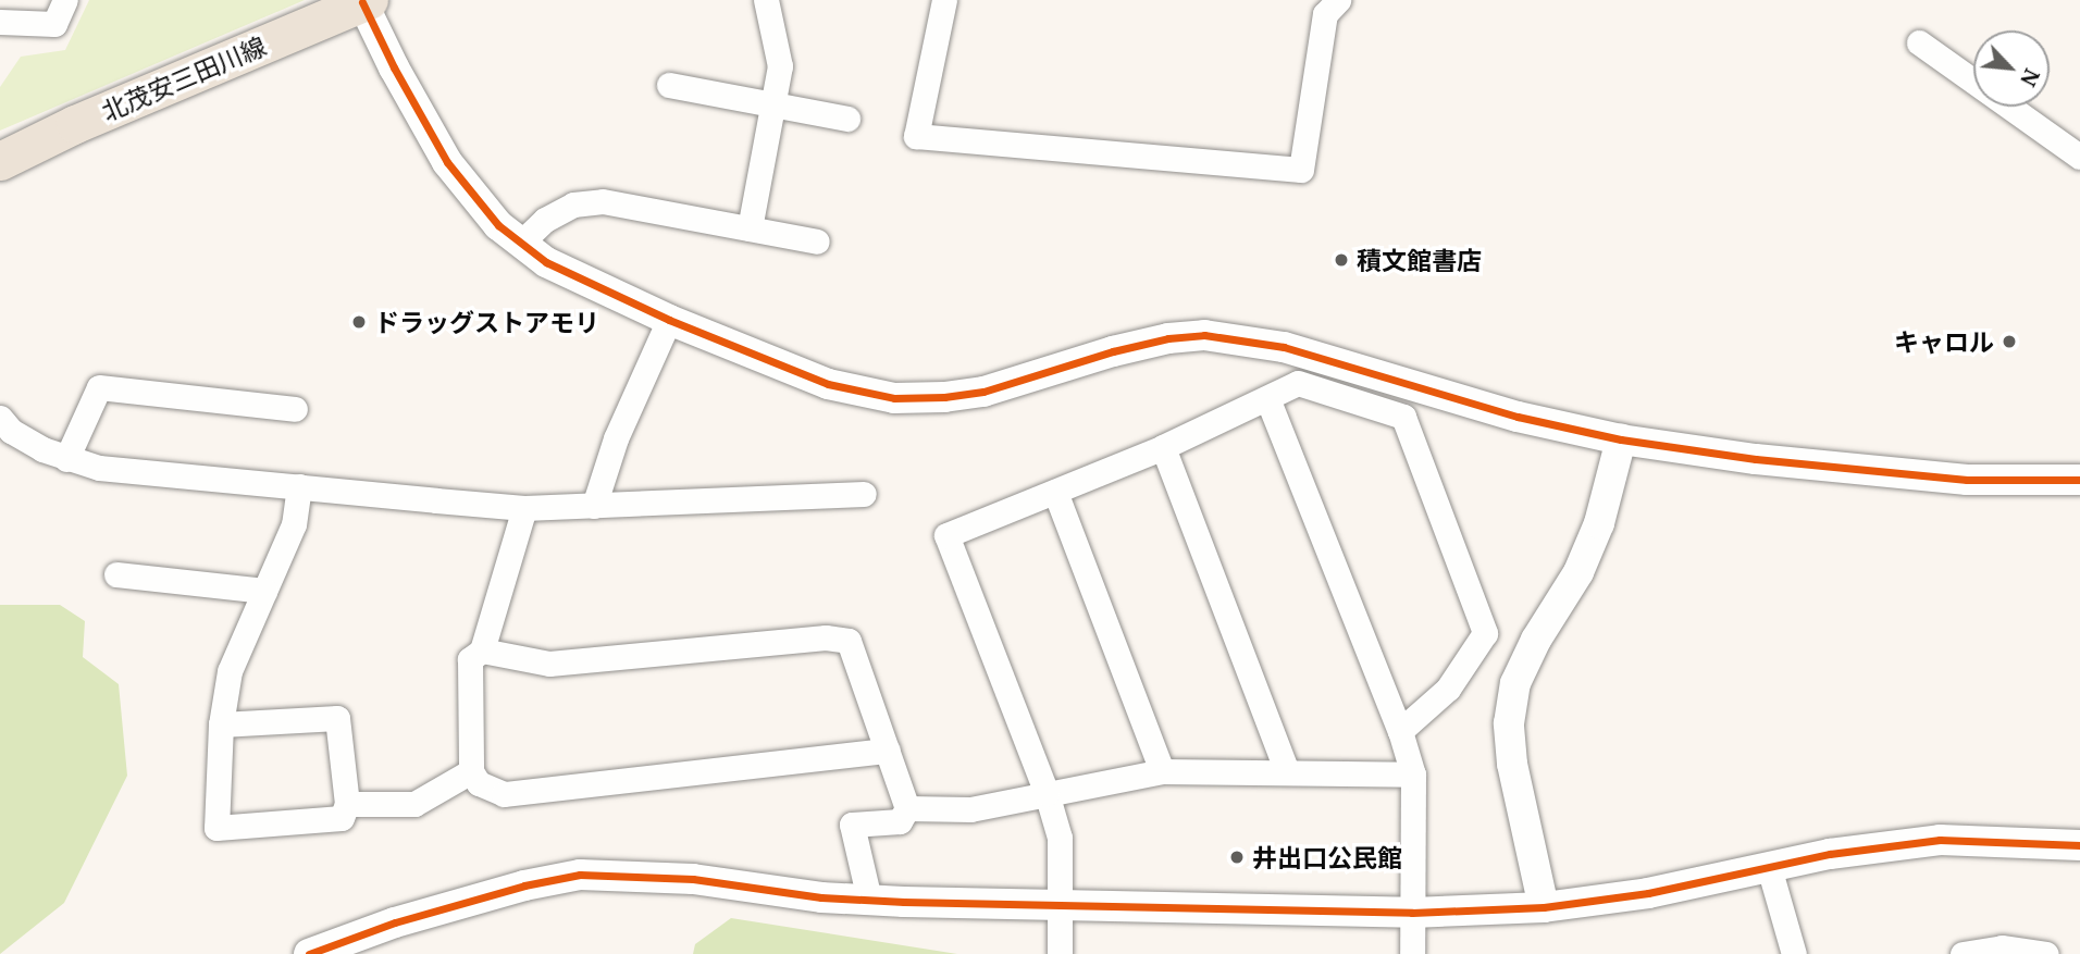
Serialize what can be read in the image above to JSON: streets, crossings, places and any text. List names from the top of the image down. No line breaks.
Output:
{"streets":{"main road":["北茂安三田川線"]},"places":["積文館書店","ドラッグストアモリ","キャロル","井出口公民館"],"north":"bottom right"}
